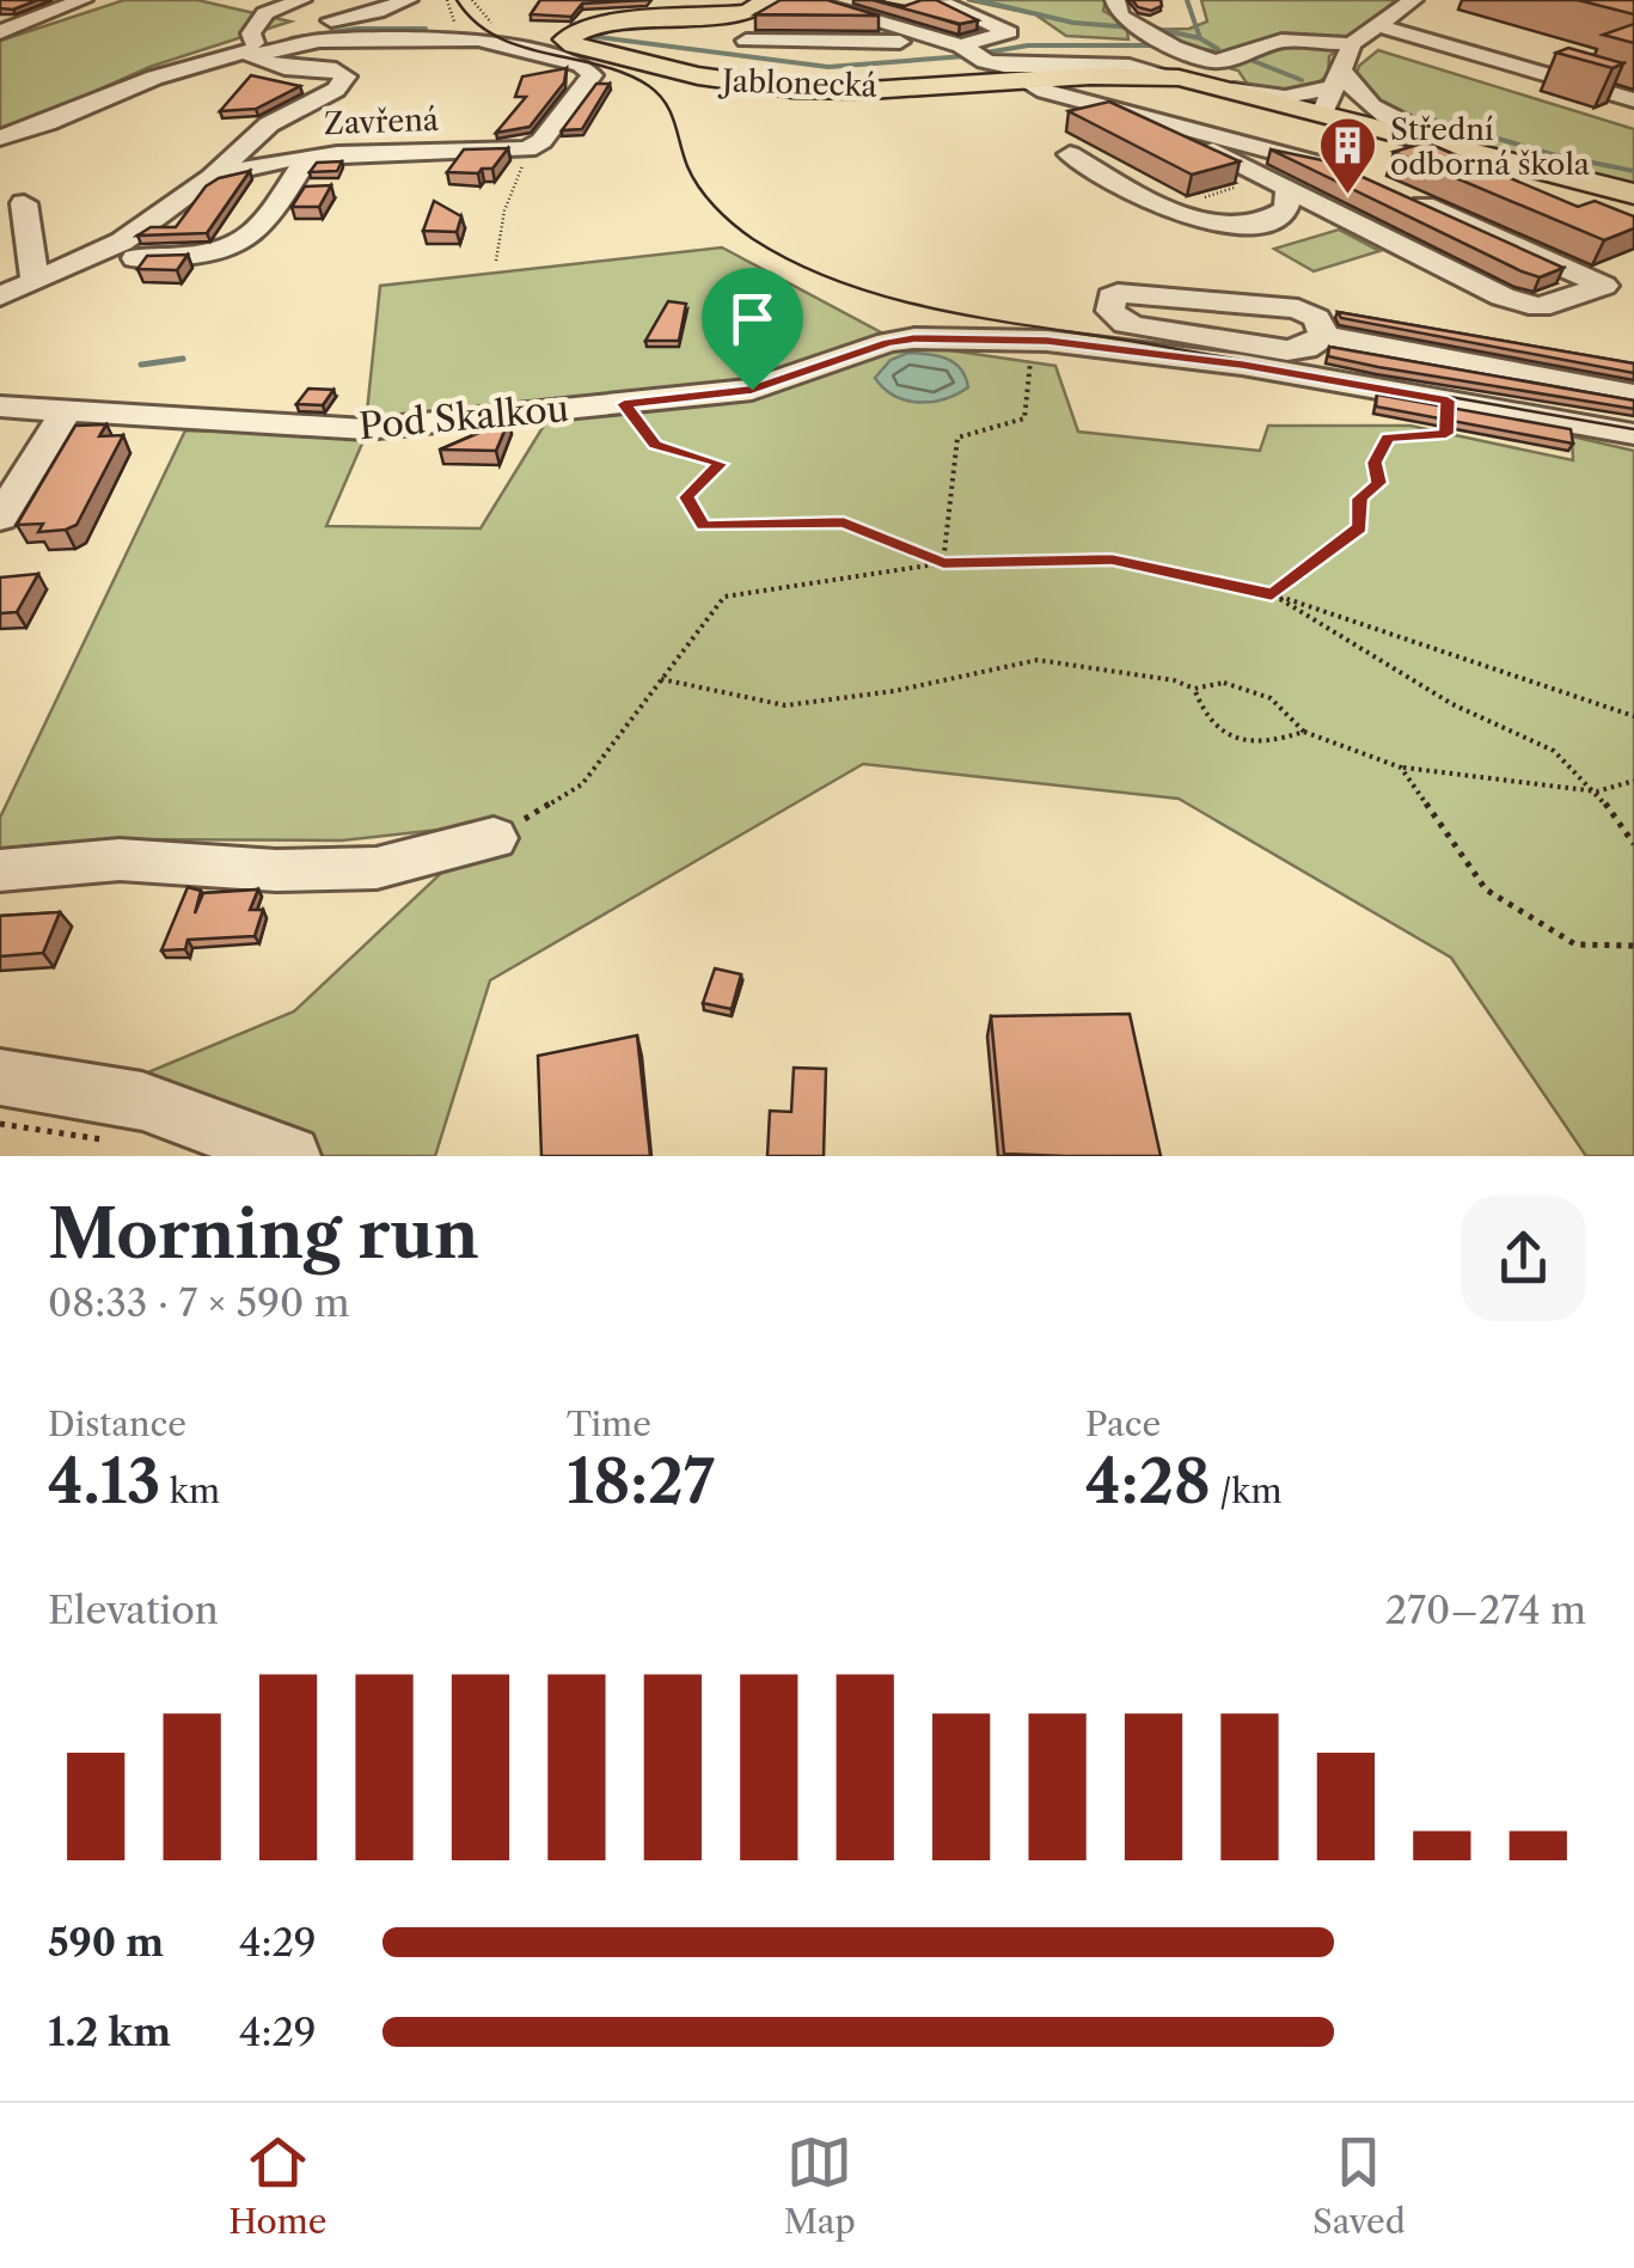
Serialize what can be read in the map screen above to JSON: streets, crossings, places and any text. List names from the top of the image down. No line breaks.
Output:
{"streets":{"main road":["Jablonecká"],"street":["Zavřená","Pod Skalkou"]},"places":{"building":["Střední odborná škola"]},"page":{"heading":["Morning run","08:33 · 7 × 590 m"],"stats":[["Distance","4.13 km"],["Time","18:27"],["Pace","4:28 /km"]],"chart":["Elevation","270–274 m"],"list":[{"name":"590 m","note":"4:29"},{"name":"1.2 km","note":"4:29"}],"tabs":["Home","Map","Saved"]}}
